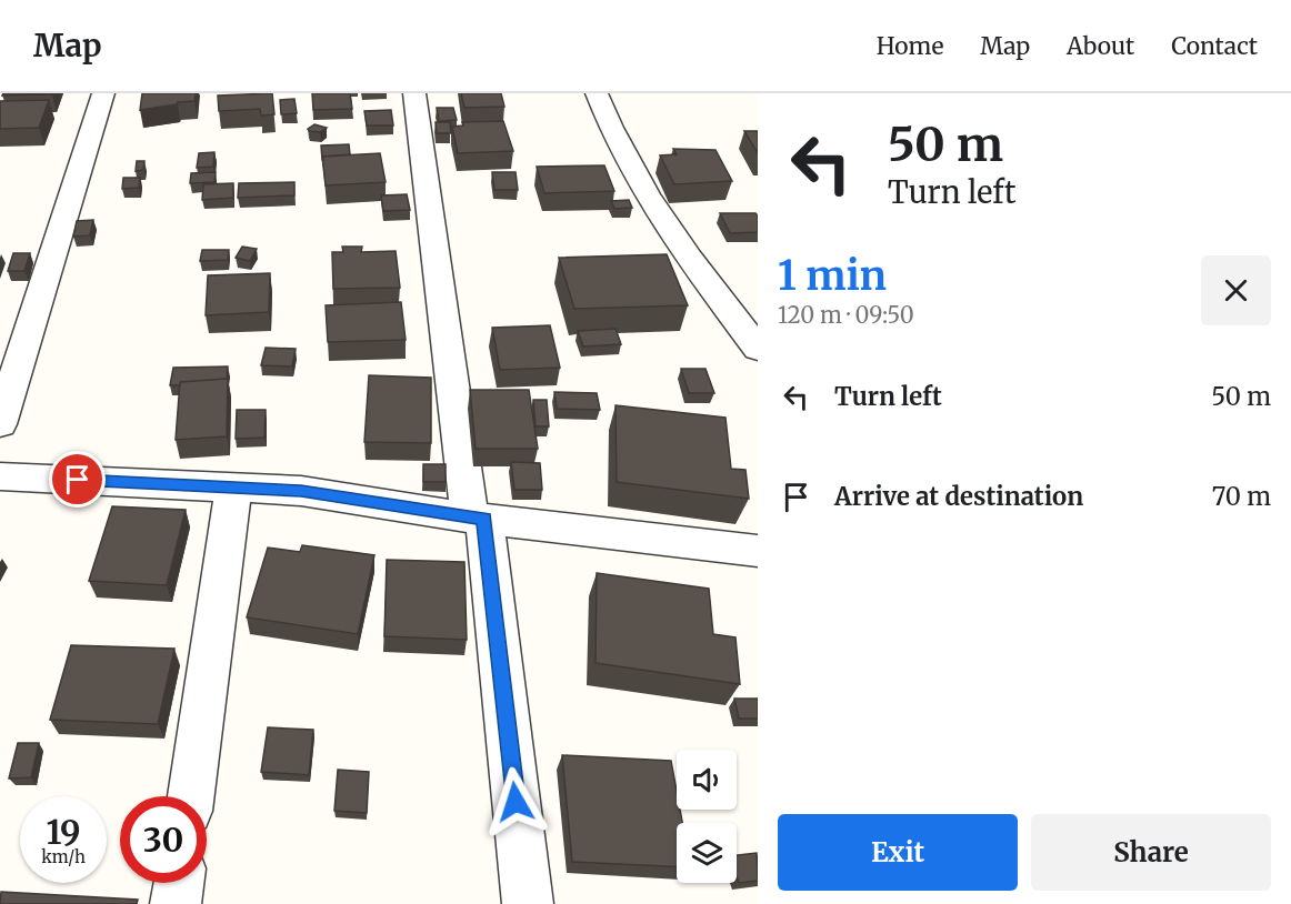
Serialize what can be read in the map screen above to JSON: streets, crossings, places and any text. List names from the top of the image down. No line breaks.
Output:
{"page":{"header":"Map","nav":["Home","Map","About","Contact"],"turn":["50 m","Turn left"],"heading":["1 min","120 m · 09:50"],"list":[{"name":"Turn left","value":"50 m"},{"name":"Arrive at destination","value":"70 m"}],"speed":"19 km/h","limit":"30","buttons":["Exit","Share"]}}
